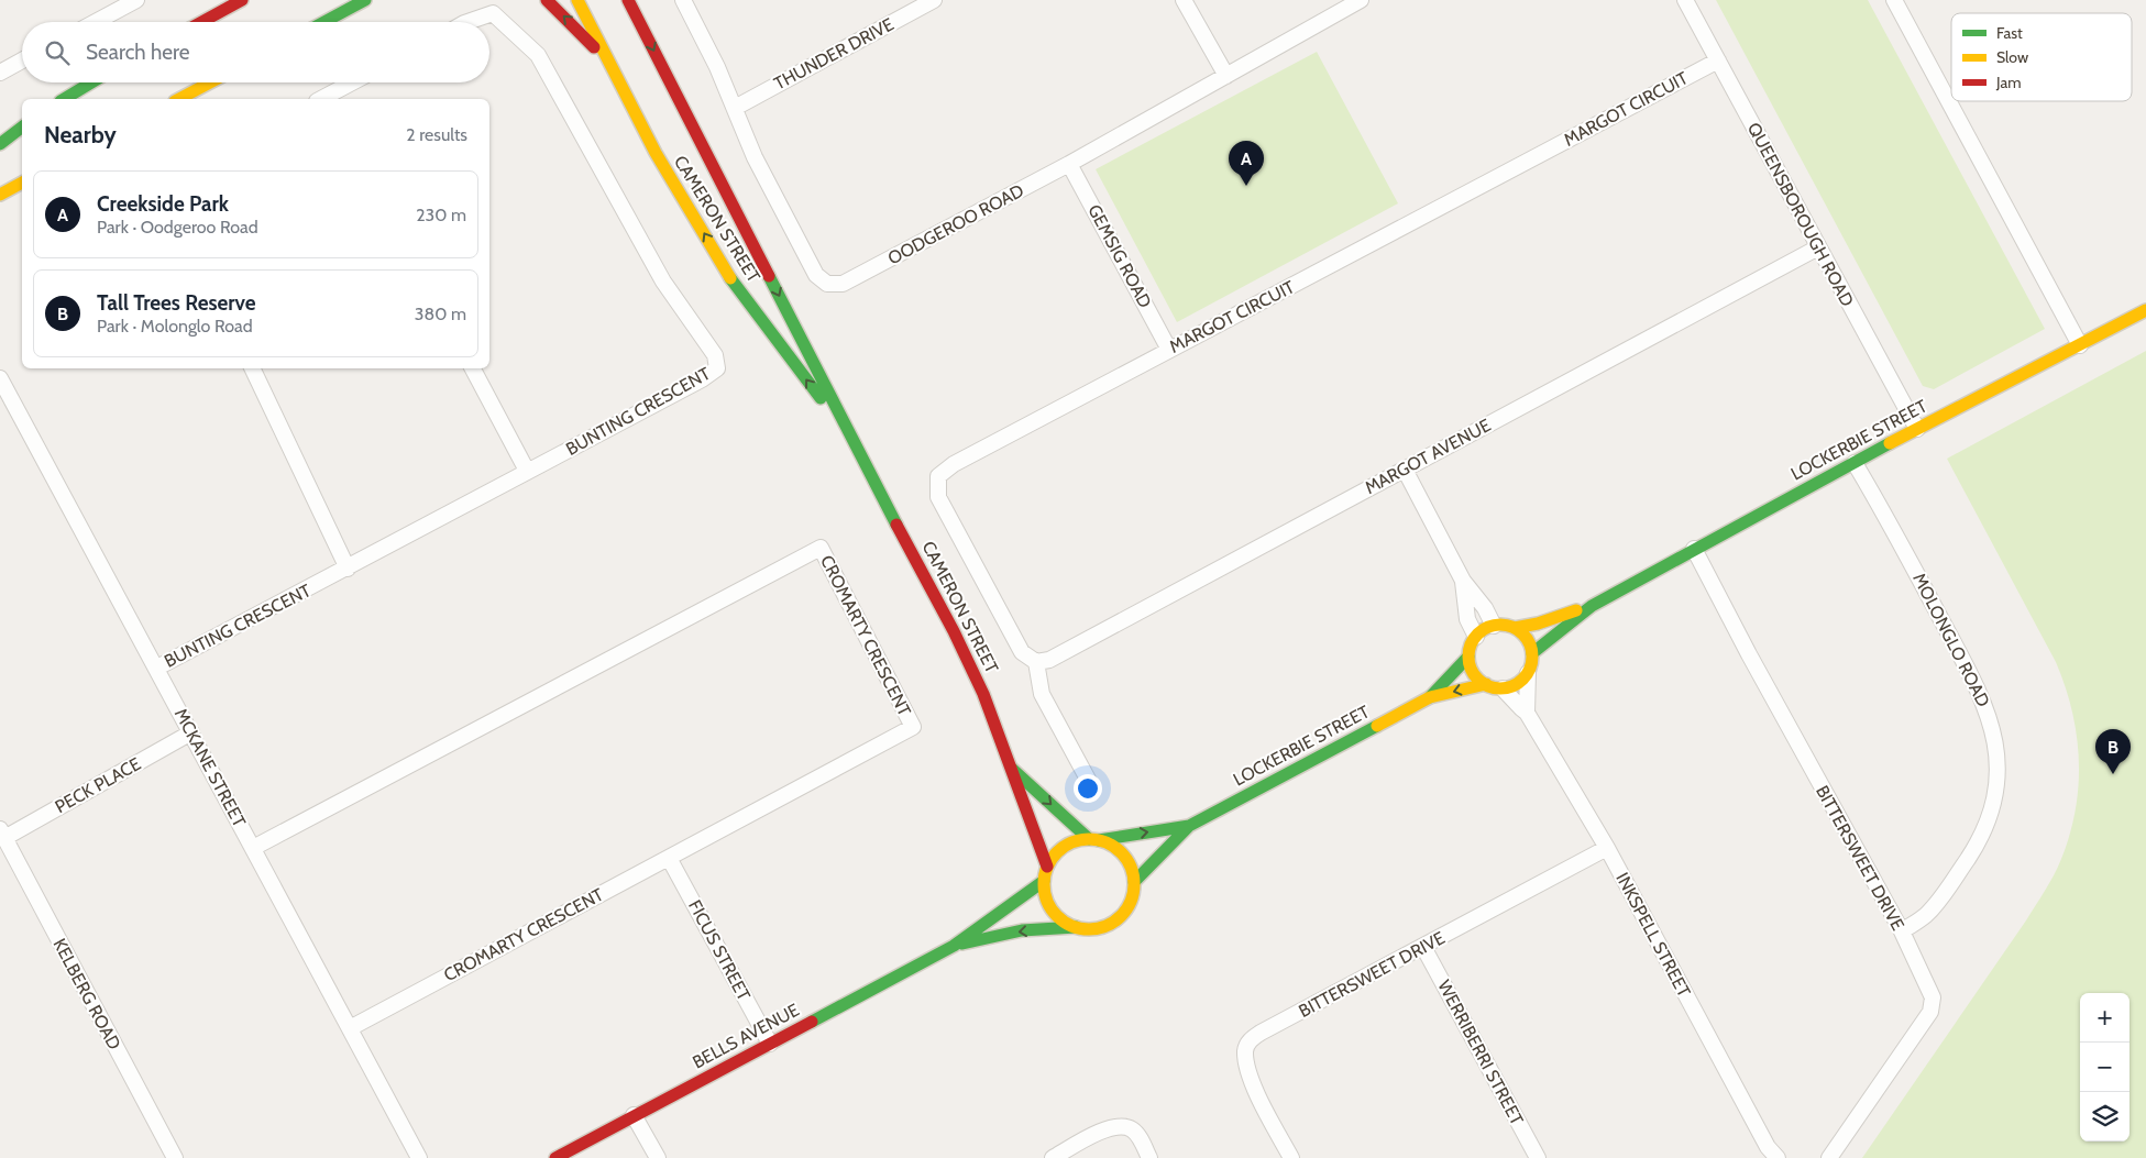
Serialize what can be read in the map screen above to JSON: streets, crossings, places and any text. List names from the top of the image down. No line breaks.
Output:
{"streets":{"street":["THUNDER DRIVE","MARGOT CIRCUIT","QUEENSBOROUGH ROAD","CAMERON STREET","OODGEROO ROAD","GEMSIG ROAD","BUNTING CRESCENT","LOCKERBIE STREET","MARGOT AVENUE","CROMARTY CRESCENT","MOLONGLO ROAD","MCKANE STREET","PECK PLACE","BITTERSWEET DRIVE","INKSPELL STREET","FICUS STREET","KELBERG ROAD","BELLS AVENUE","WERRIBERRI STREET"]},"crossings":[["THUNDER DRIVE","OODGEROO ROAD"],["MARGOT CIRCUIT","QUEENSBOROUGH ROAD"],["MARGOT CIRCUIT","GEMSIG ROAD"],["MARGOT CIRCUIT","MARGOT AVENUE"],["QUEENSBOROUGH ROAD","LOCKERBIE STREET"],["QUEENSBOROUGH ROAD","MARGOT AVENUE"],["OODGEROO ROAD","GEMSIG ROAD"],["BUNTING CRESCENT","MCKANE STREET"],["LOCKERBIE STREET","MOLONGLO ROAD"],["LOCKERBIE STREET","BITTERSWEET DRIVE"],["CROMARTY CRESCENT","MCKANE STREET"],["CROMARTY CRESCENT","FICUS STREET"],["MOLONGLO ROAD","BITTERSWEET DRIVE"],["MCKANE STREET","PECK PLACE"],["PECK PLACE","KELBERG ROAD"],["BITTERSWEET DRIVE","INKSPELL STREET"],["BITTERSWEET DRIVE","WERRIBERRI STREET"],["FICUS STREET","BELLS AVENUE"]],"legend":["Fast","Slow","Jam"],"page":{"search":"Search here","heading":["Nearby","2 results"],"pins":["A","B"],"list":[{"mark":"A","name":"Creekside Park","note":"Park · Oodgeroo Road","value":"230 m"},{"mark":"B","name":"Tall Trees Reserve","note":"Park · Molonglo Road","value":"380 m"}],"map_buttons":["+","−"]}}
